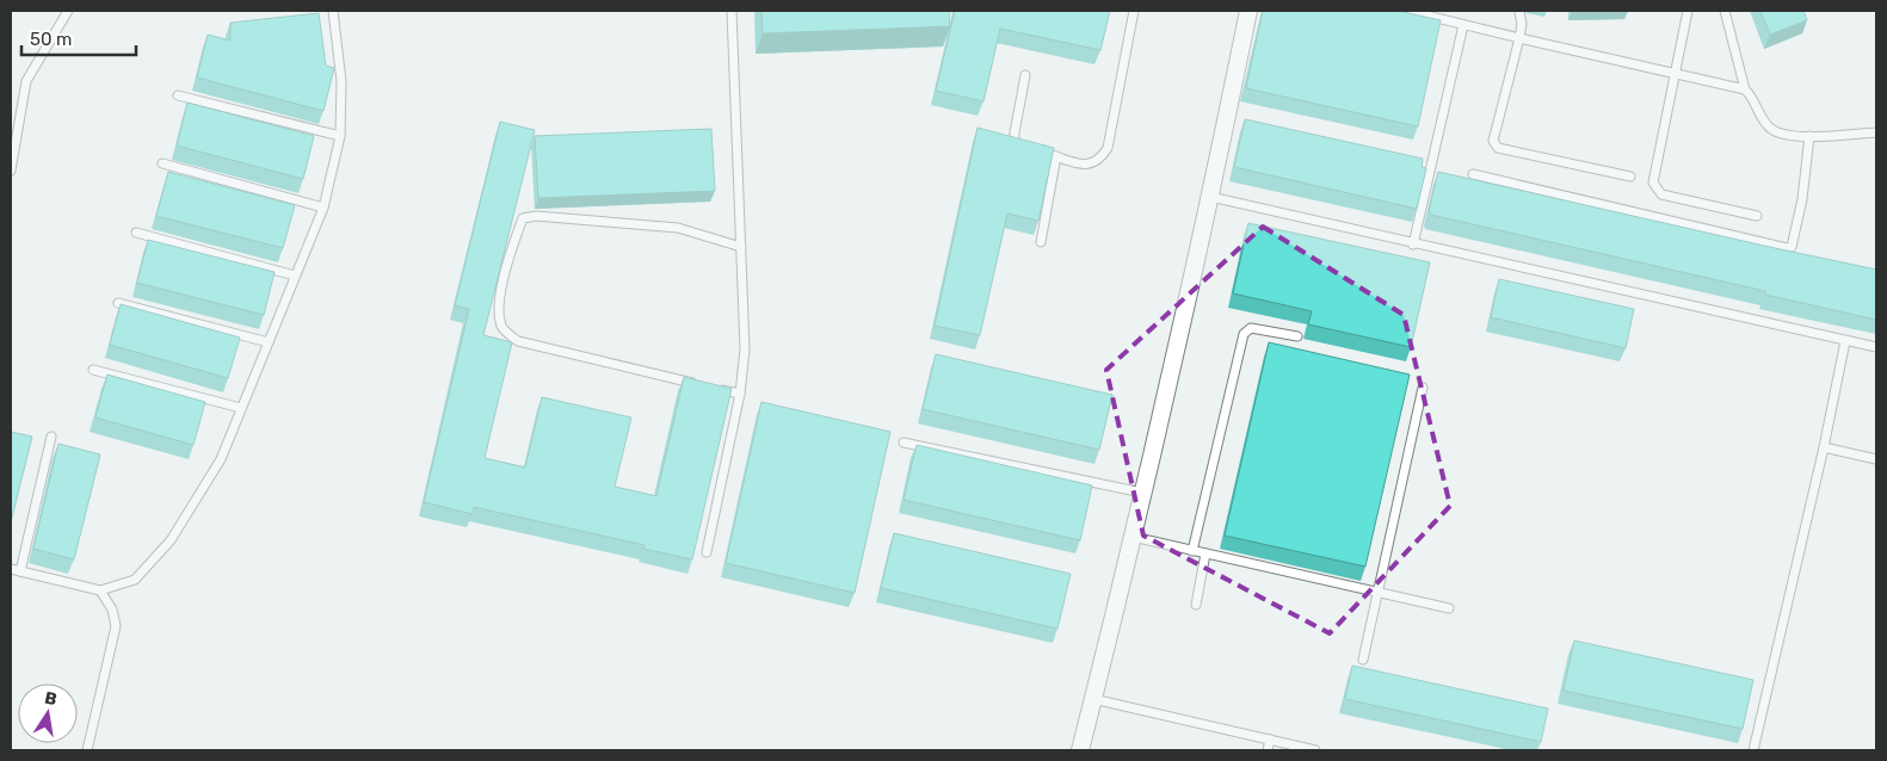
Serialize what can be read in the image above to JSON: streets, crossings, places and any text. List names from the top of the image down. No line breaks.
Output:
{"scale_bar":"50 m","north":"top"}
